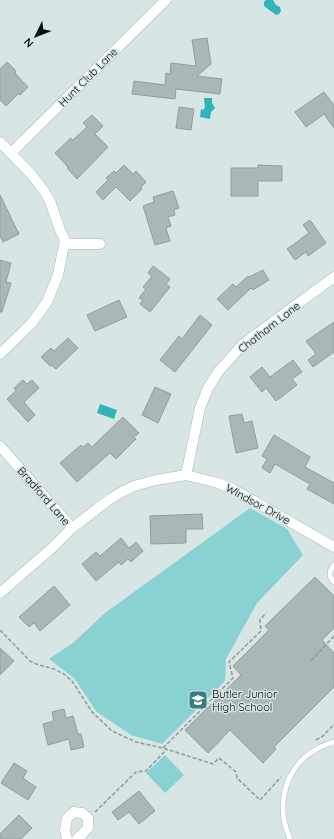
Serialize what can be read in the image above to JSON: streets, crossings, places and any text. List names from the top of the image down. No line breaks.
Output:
{"streets":{"street":["Hunt Club Lane","Chatham Lane","Bradford Lane","Windsor Drive"]},"crossings":[["Chatham Lane","Windsor Drive"],["Bradford Lane","Windsor Drive"]],"places":{"school or university":["Butler Junior High School"]},"north":"bottom left"}
